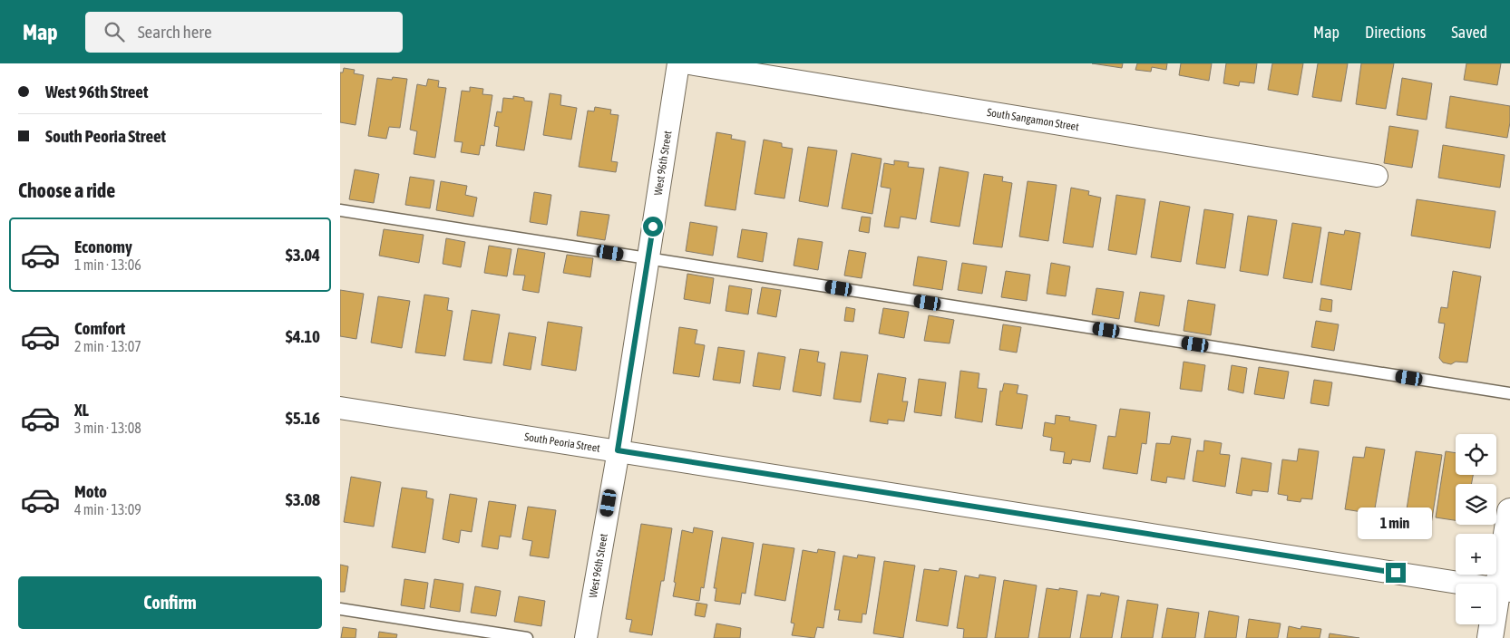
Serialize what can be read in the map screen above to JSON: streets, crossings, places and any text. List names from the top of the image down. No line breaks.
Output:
{"streets":{"street":["South Sangamon Street","West 96th Street","South Peoria Street"]},"crossings":[["West 96th Street","South Peoria Street"]],"page":{"header":"Map","search":"Search here","nav":["Map","Directions","Saved"],"banner":["West 96th Street","South Peoria Street"],"heading":"Choose a ride","list":[{"name":"Economy","note":"1 min · 13:06","value":"$3.04"},{"name":"Comfort","note":"2 min · 13:07","value":"$4.10"},{"name":"XL","note":"3 min · 13:08","value":"$5.16"},{"name":"Moto","note":"4 min · 13:09","value":"$3.08"}],"map_buttons":["+","−"],"bubble":"1 min","buttons":"Confirm"}}
